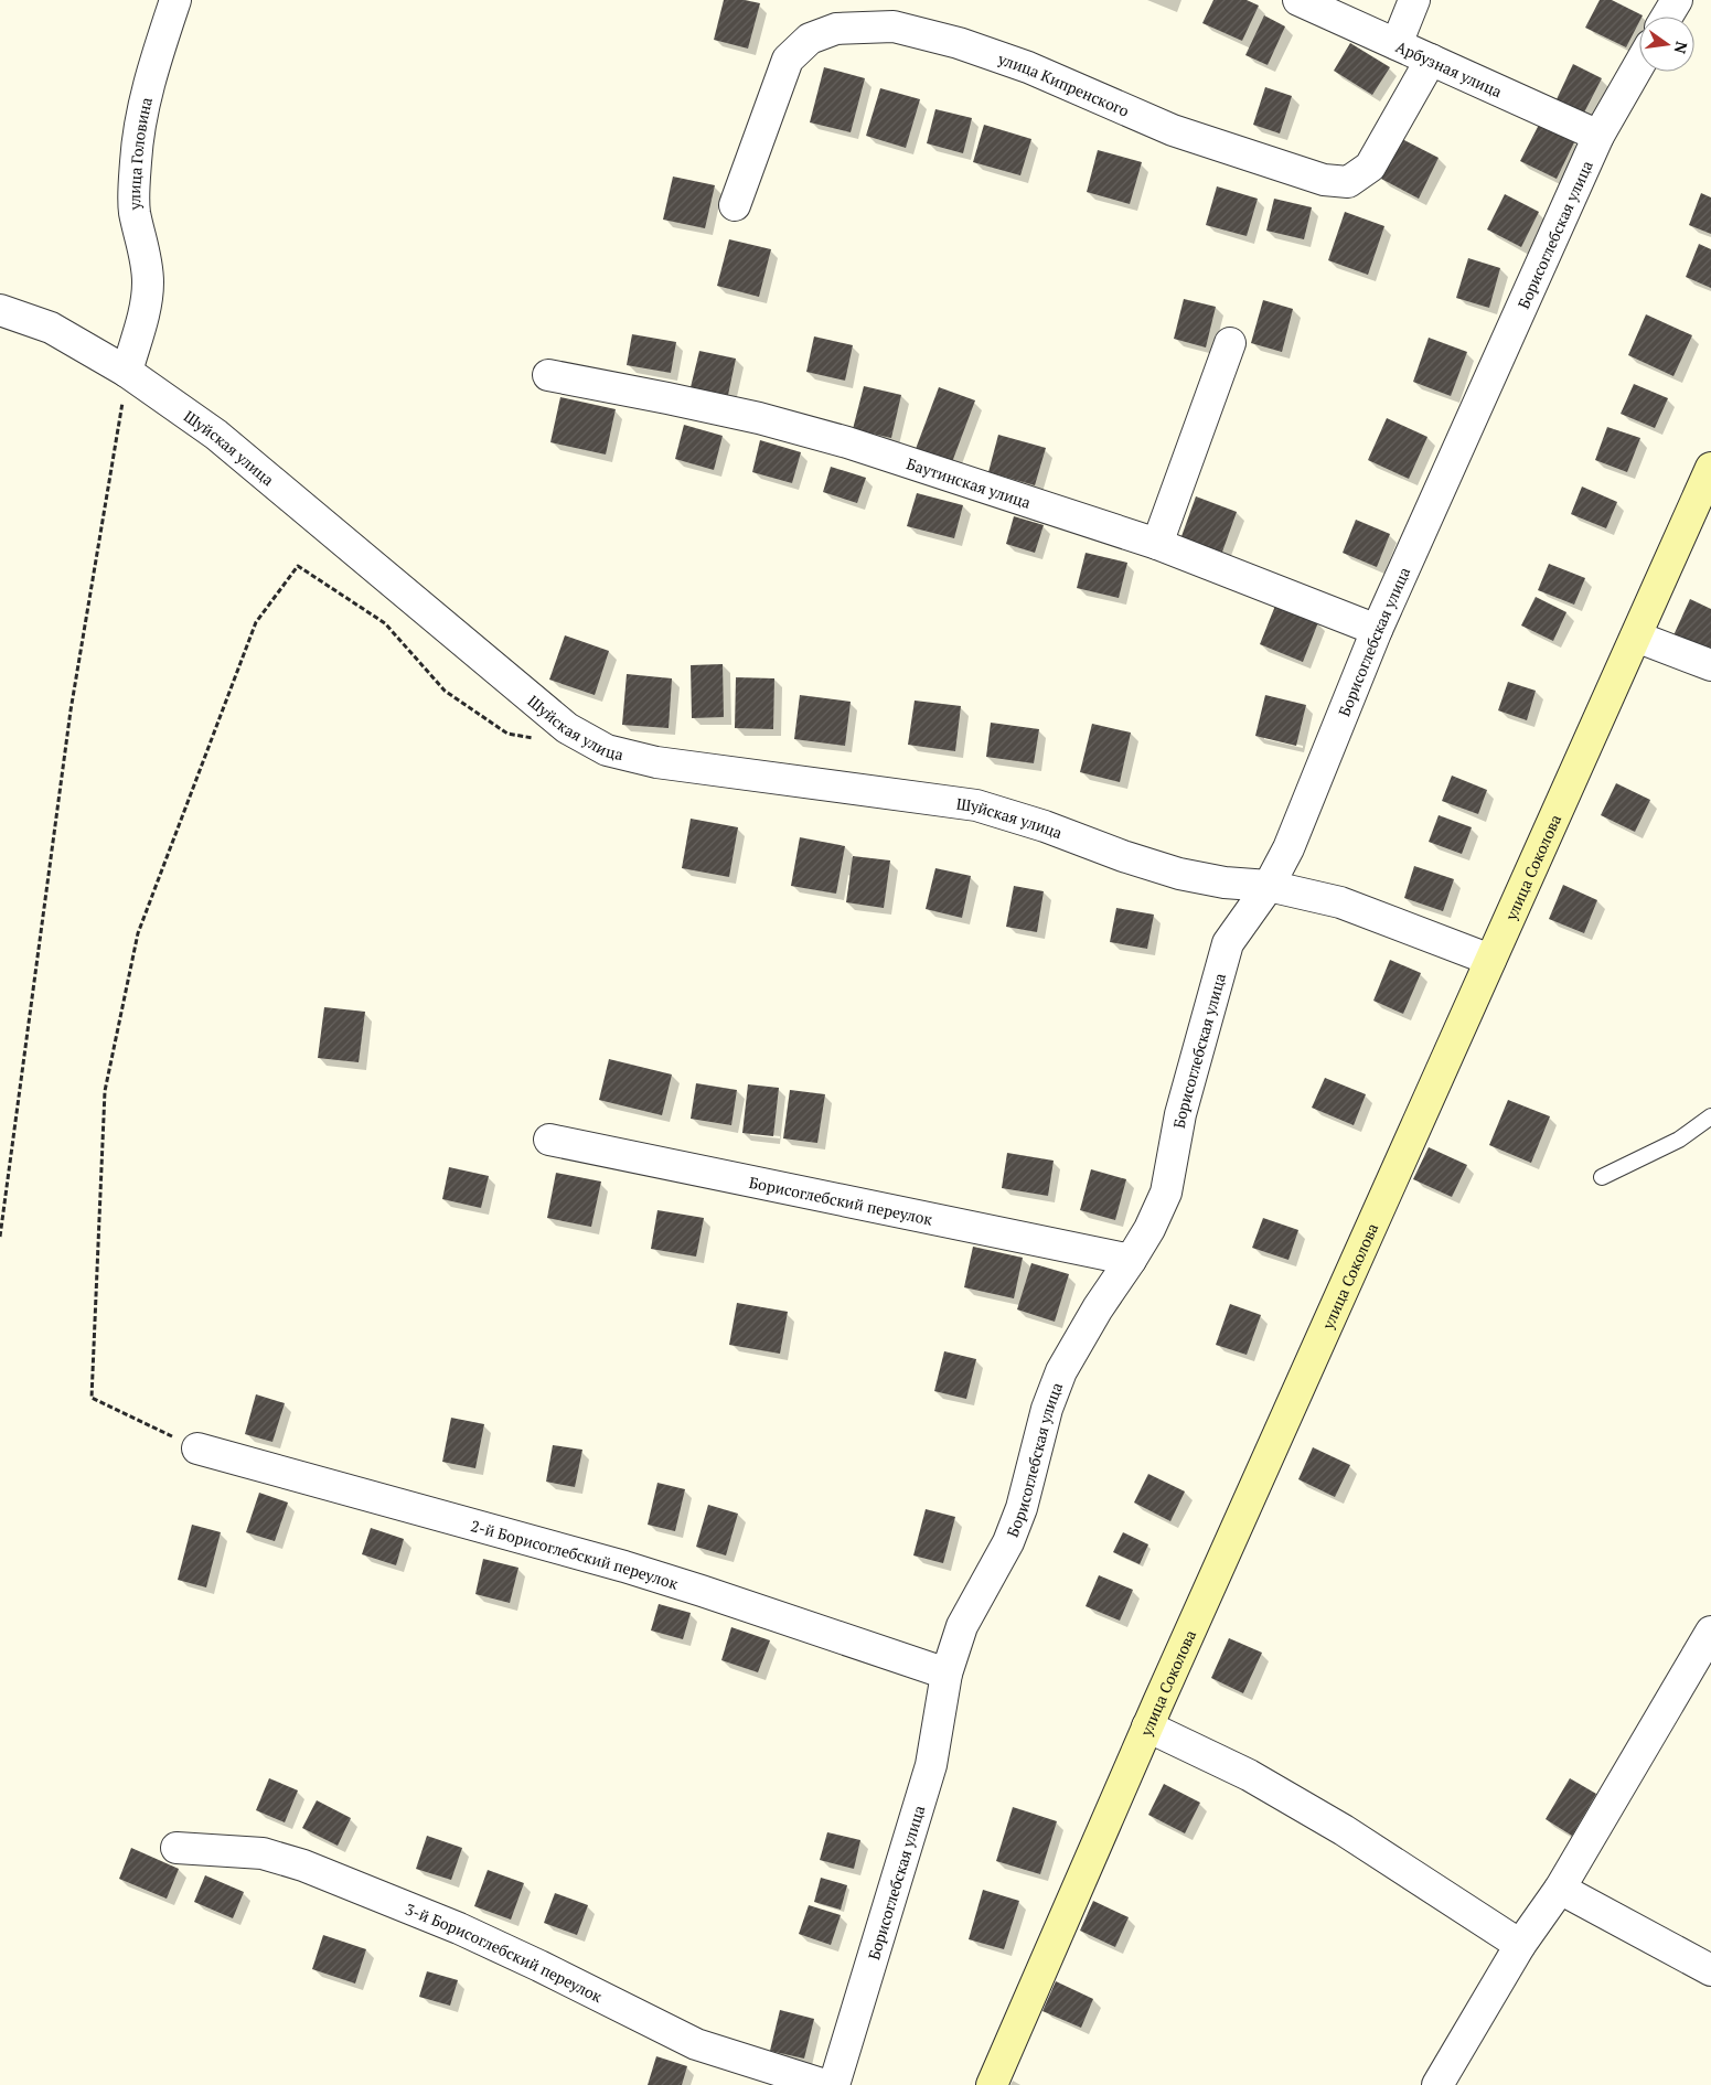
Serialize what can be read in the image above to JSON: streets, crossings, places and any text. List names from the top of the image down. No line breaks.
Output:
{"streets":{"main road":["улица Соколова"],"street":["Арбузная улица","улица Кипренского","улица Головина","Борисоглебская улица","Шуйская улица","Баутинская улица","Борисоглебский переулок","2-й Борисоглебский переулок","3-й Борисоглебский переулок"]},"crossings":[["Арбузная улица","улица Кипренского"],["Арбузная улица","Борисоглебская улица"],["улица Головина","Шуйская улица"],["Борисоглебская улица","Шуйская улица"],["Борисоглебская улица","Баутинская улица"],["Борисоглебская улица","Борисоглебский переулок"],["Борисоглебская улица","2-й Борисоглебский переулок"],["Шуйская улица","улица Соколова"]],"north":"right"}
